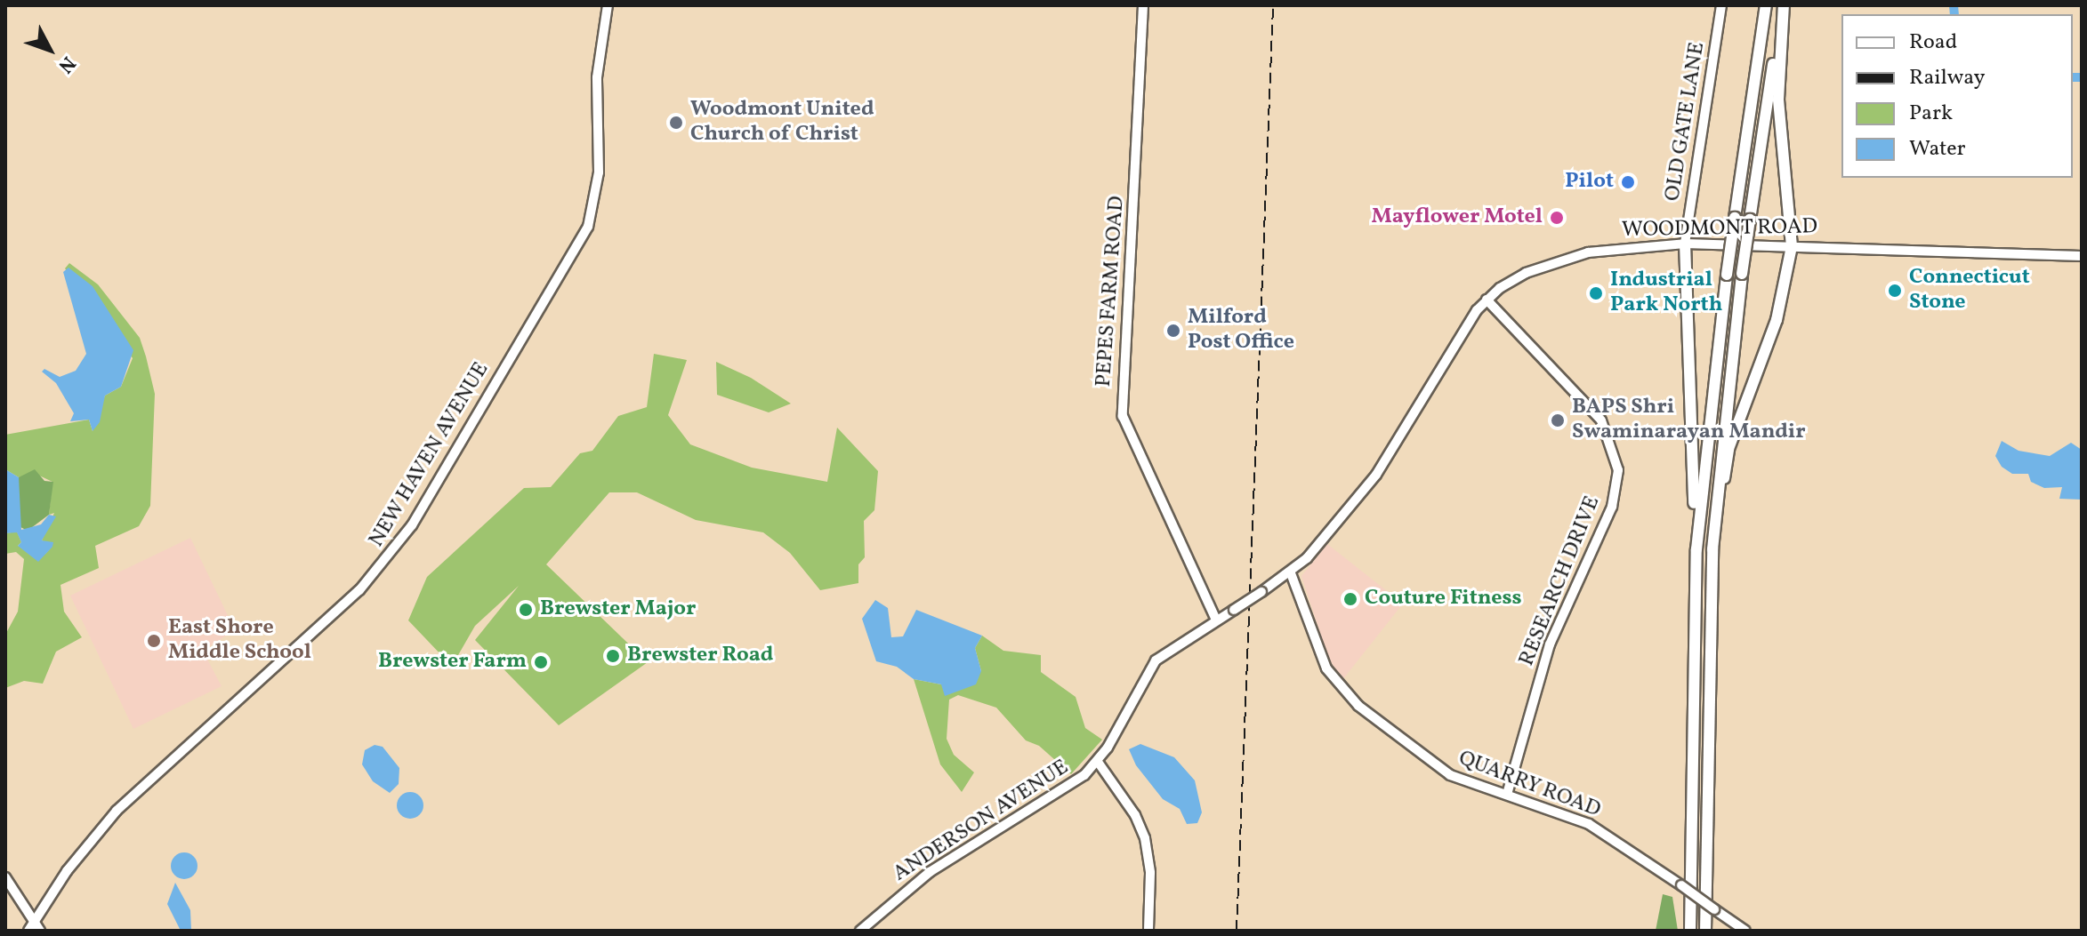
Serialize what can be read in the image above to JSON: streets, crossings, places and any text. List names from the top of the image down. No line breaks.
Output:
{"streets":{"main road":["OLD GATE LANE","WOODMONT ROAD","PEPES FARM ROAD","NEW HAVEN AVENUE","RESEARCH DRIVE","QUARRY ROAD","ANDERSON AVENUE"]},"crossings":[["OLD GATE LANE","WOODMONT ROAD"],["WOODMONT ROAD","RESEARCH DRIVE"],["WOODMONT ROAD","QUARRY ROAD"],["WOODMONT ROAD","ANDERSON AVENUE"],["PEPES FARM ROAD","ANDERSON AVENUE"],["RESEARCH DRIVE","QUARRY ROAD"]],"places":["Woodmont United Church of Christ","Pilot","Mayflower Motel","Connecticut Stone","Industrial Park North","Milford Post Office","BAPS Shri Swaminarayan Mandir","Couture Fitness","Brewster Major","East Shore Middle School","Brewster Road","Brewster Farm"],"legend":["Road","Railway","Park","Water"],"north":"bottom right"}
